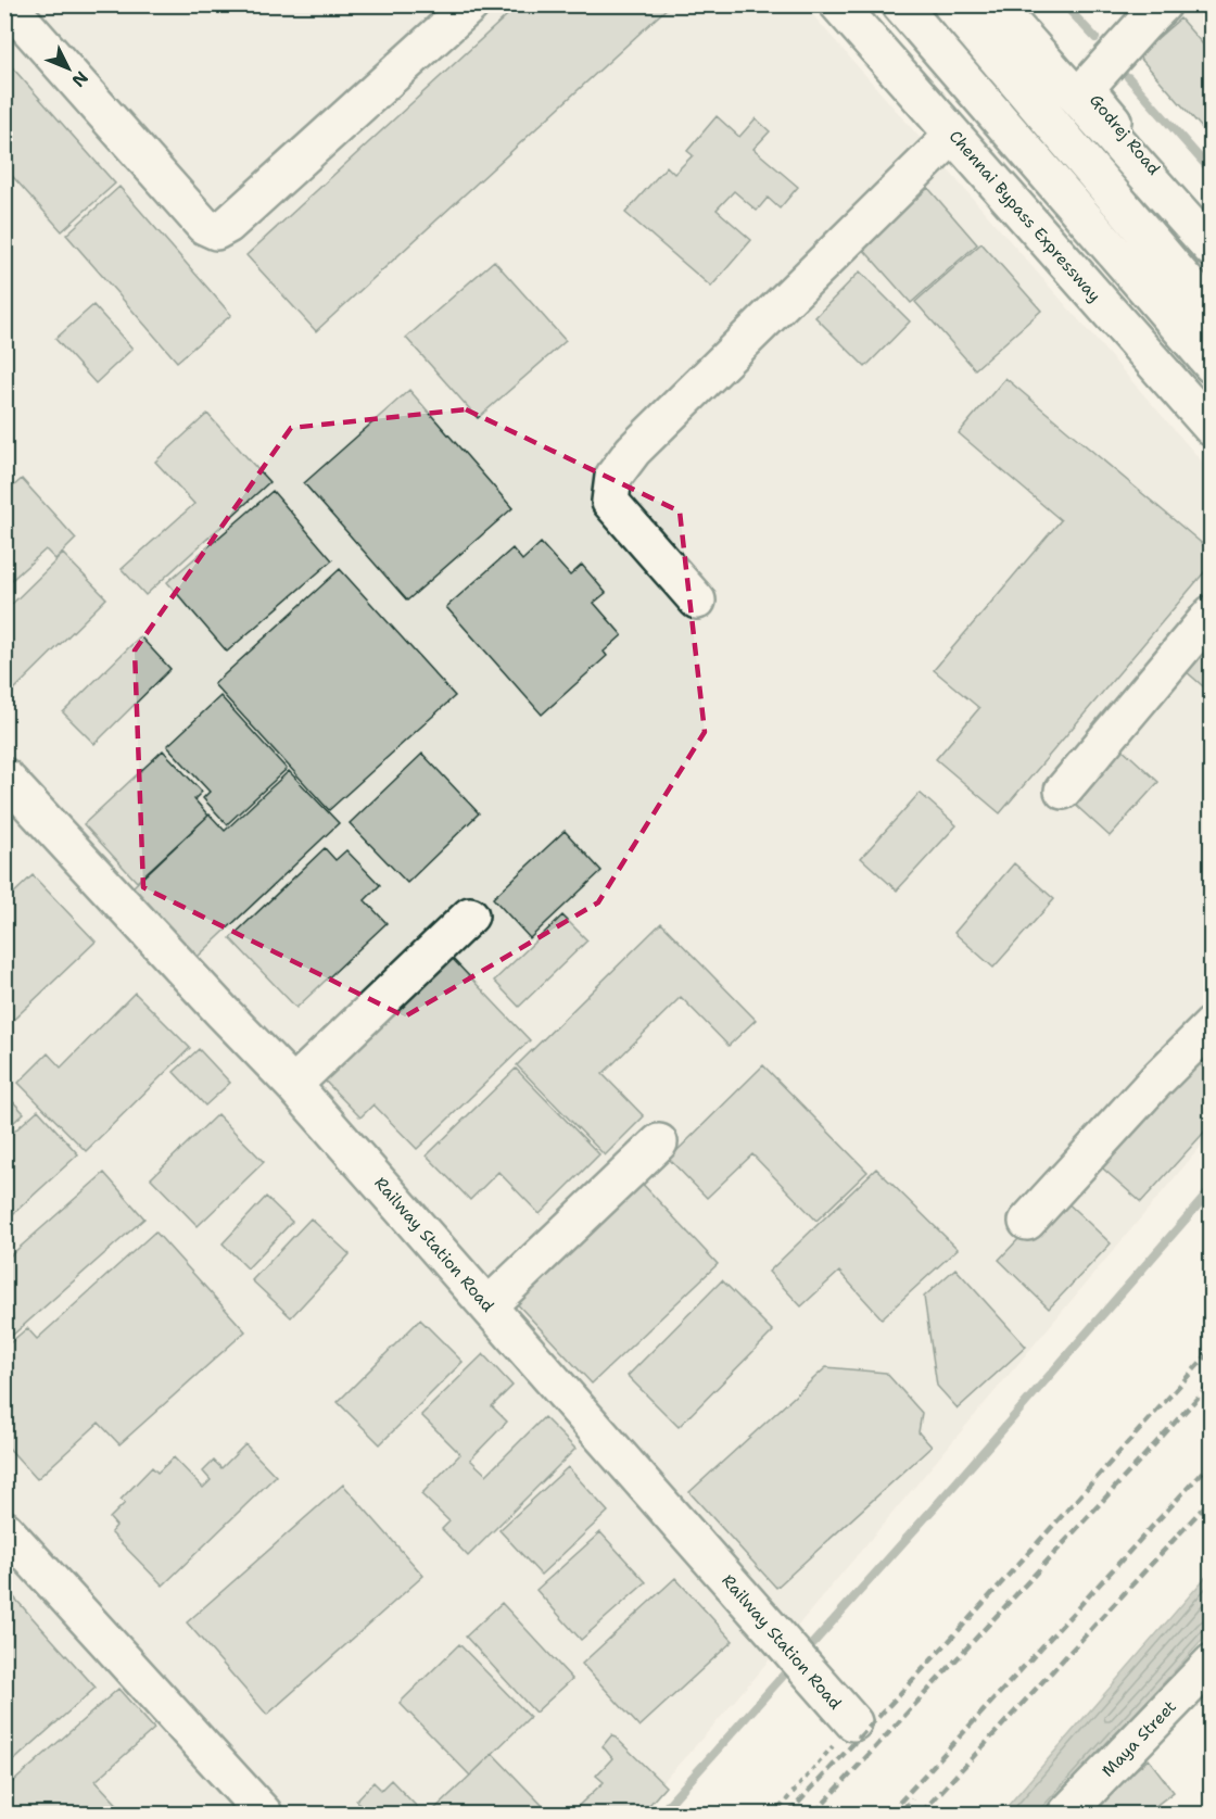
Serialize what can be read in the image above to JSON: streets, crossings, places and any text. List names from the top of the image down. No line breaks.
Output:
{"streets":{"main road":["Godrej Road","Chennai Bypass Expressway","Railway Station Road","Maya Street"]},"north":"bottom right"}
